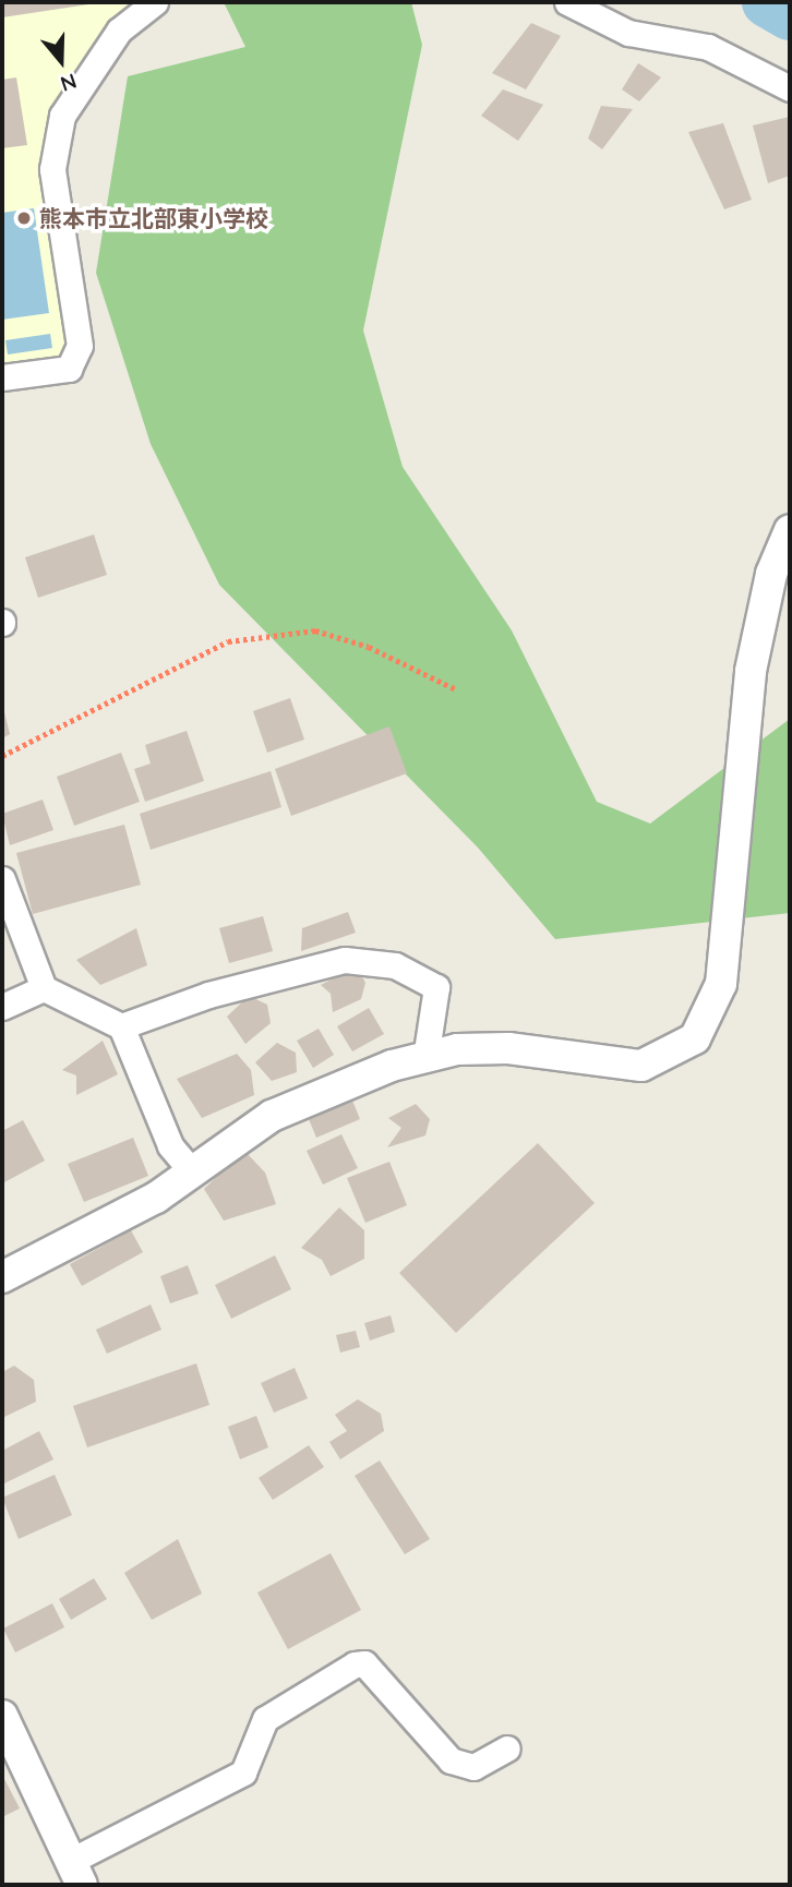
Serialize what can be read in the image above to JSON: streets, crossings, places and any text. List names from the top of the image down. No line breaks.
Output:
{"places":["熊本市立北部東小学校"],"north":"bottom"}
